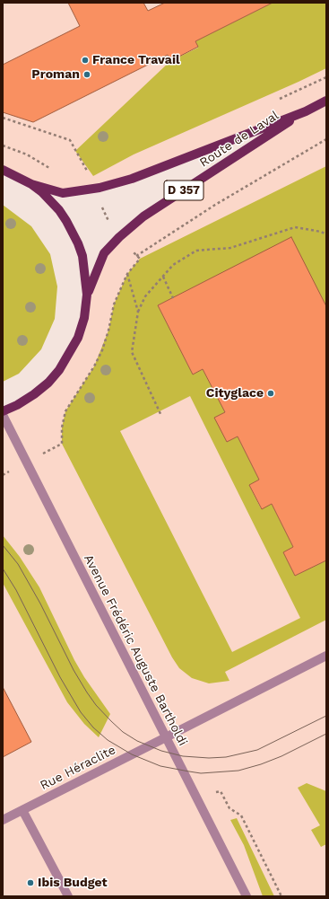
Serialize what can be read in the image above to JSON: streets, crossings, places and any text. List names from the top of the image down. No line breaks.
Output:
{"streets":{"main road":["Route de Laval","D 357"],"street":["Avenue Frédéric Auguste Bartholdi","Rue Héraclite"]},"crossings":[["Avenue Frédéric Auguste Bartholdi","Rue Héraclite"]],"places":["France Travail","Proman","Cityglace","Ibis Budget"]}
